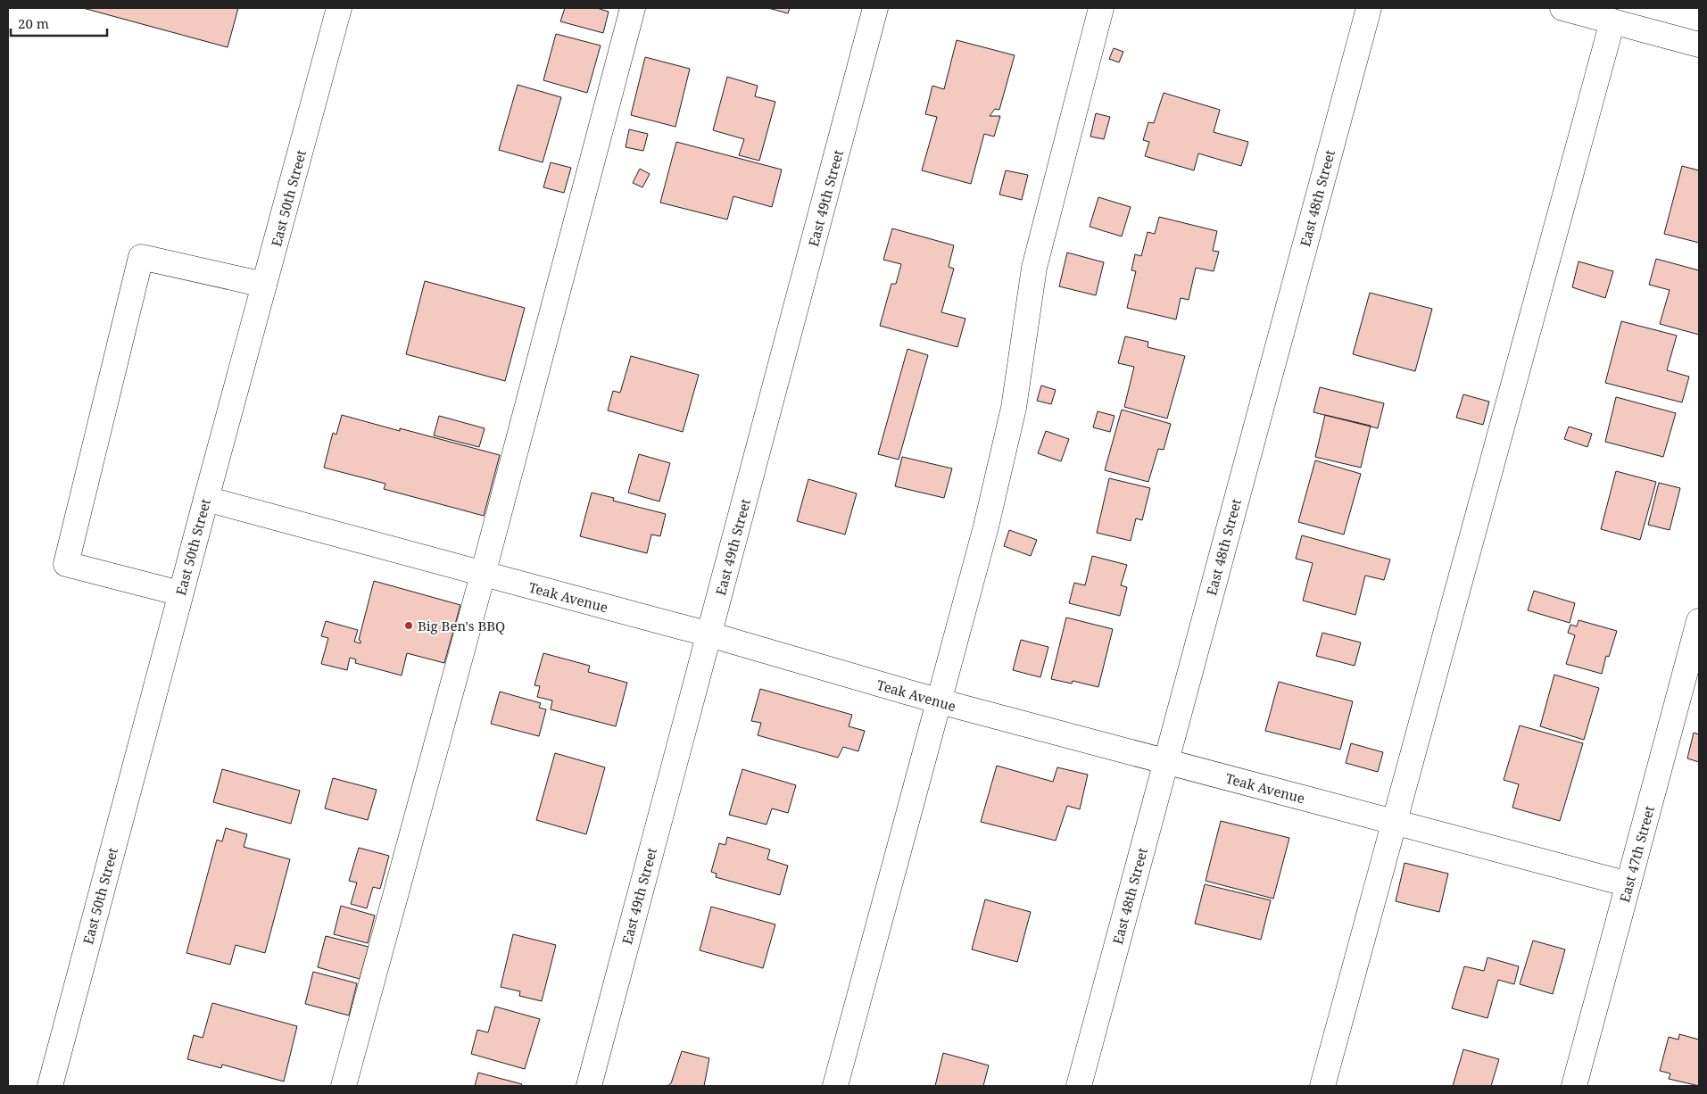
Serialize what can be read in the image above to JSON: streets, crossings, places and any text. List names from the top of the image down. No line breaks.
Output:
{"streets":{"street":["East 50th Street","East 49th Street","East 48th Street","Teak Avenue","East 47th Street"]},"crossings":[["East 50th Street","Teak Avenue"],["East 49th Street","Teak Avenue"],["East 48th Street","Teak Avenue"],["Teak Avenue","East 47th Street"]],"places":["Big Ben's BBQ"],"scale_bar":"20 m"}
